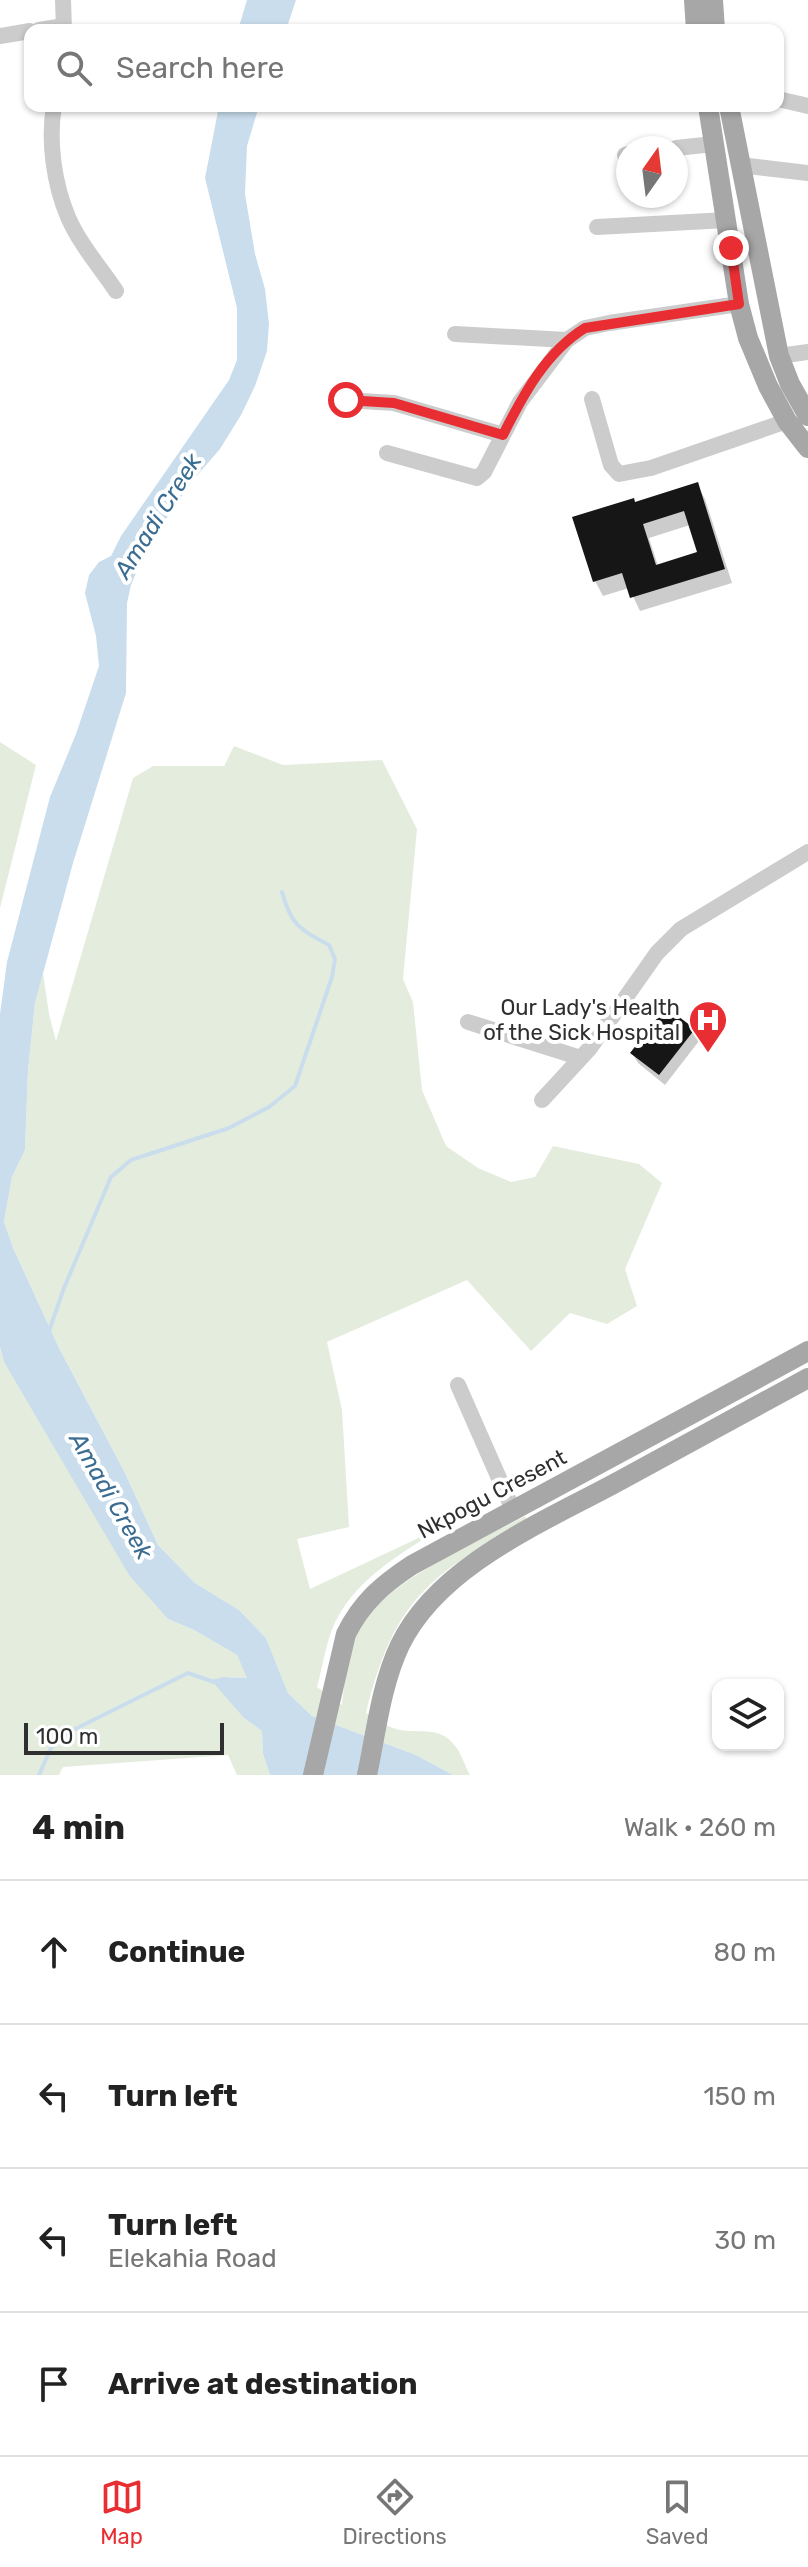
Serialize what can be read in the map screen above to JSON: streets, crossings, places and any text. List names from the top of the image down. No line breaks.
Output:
{"streets":{"main road":["Nkpogu Cresent"]},"water":["Amadi Creek"],"places":{"hospital":["Our Lady's Health of the Sick Hospital"]},"scale_bar":"100 m","north":"top","page":{"search":"Search here","scale":"100 m","heading":["4 min","Walk · 260 m"],"list":[["Continue","80 m"],["Turn left","150 m"],["Turn left","Elekahia Road","30 m"],"Arrive at destination"],"nav":["Map","Directions","Saved"]}}
